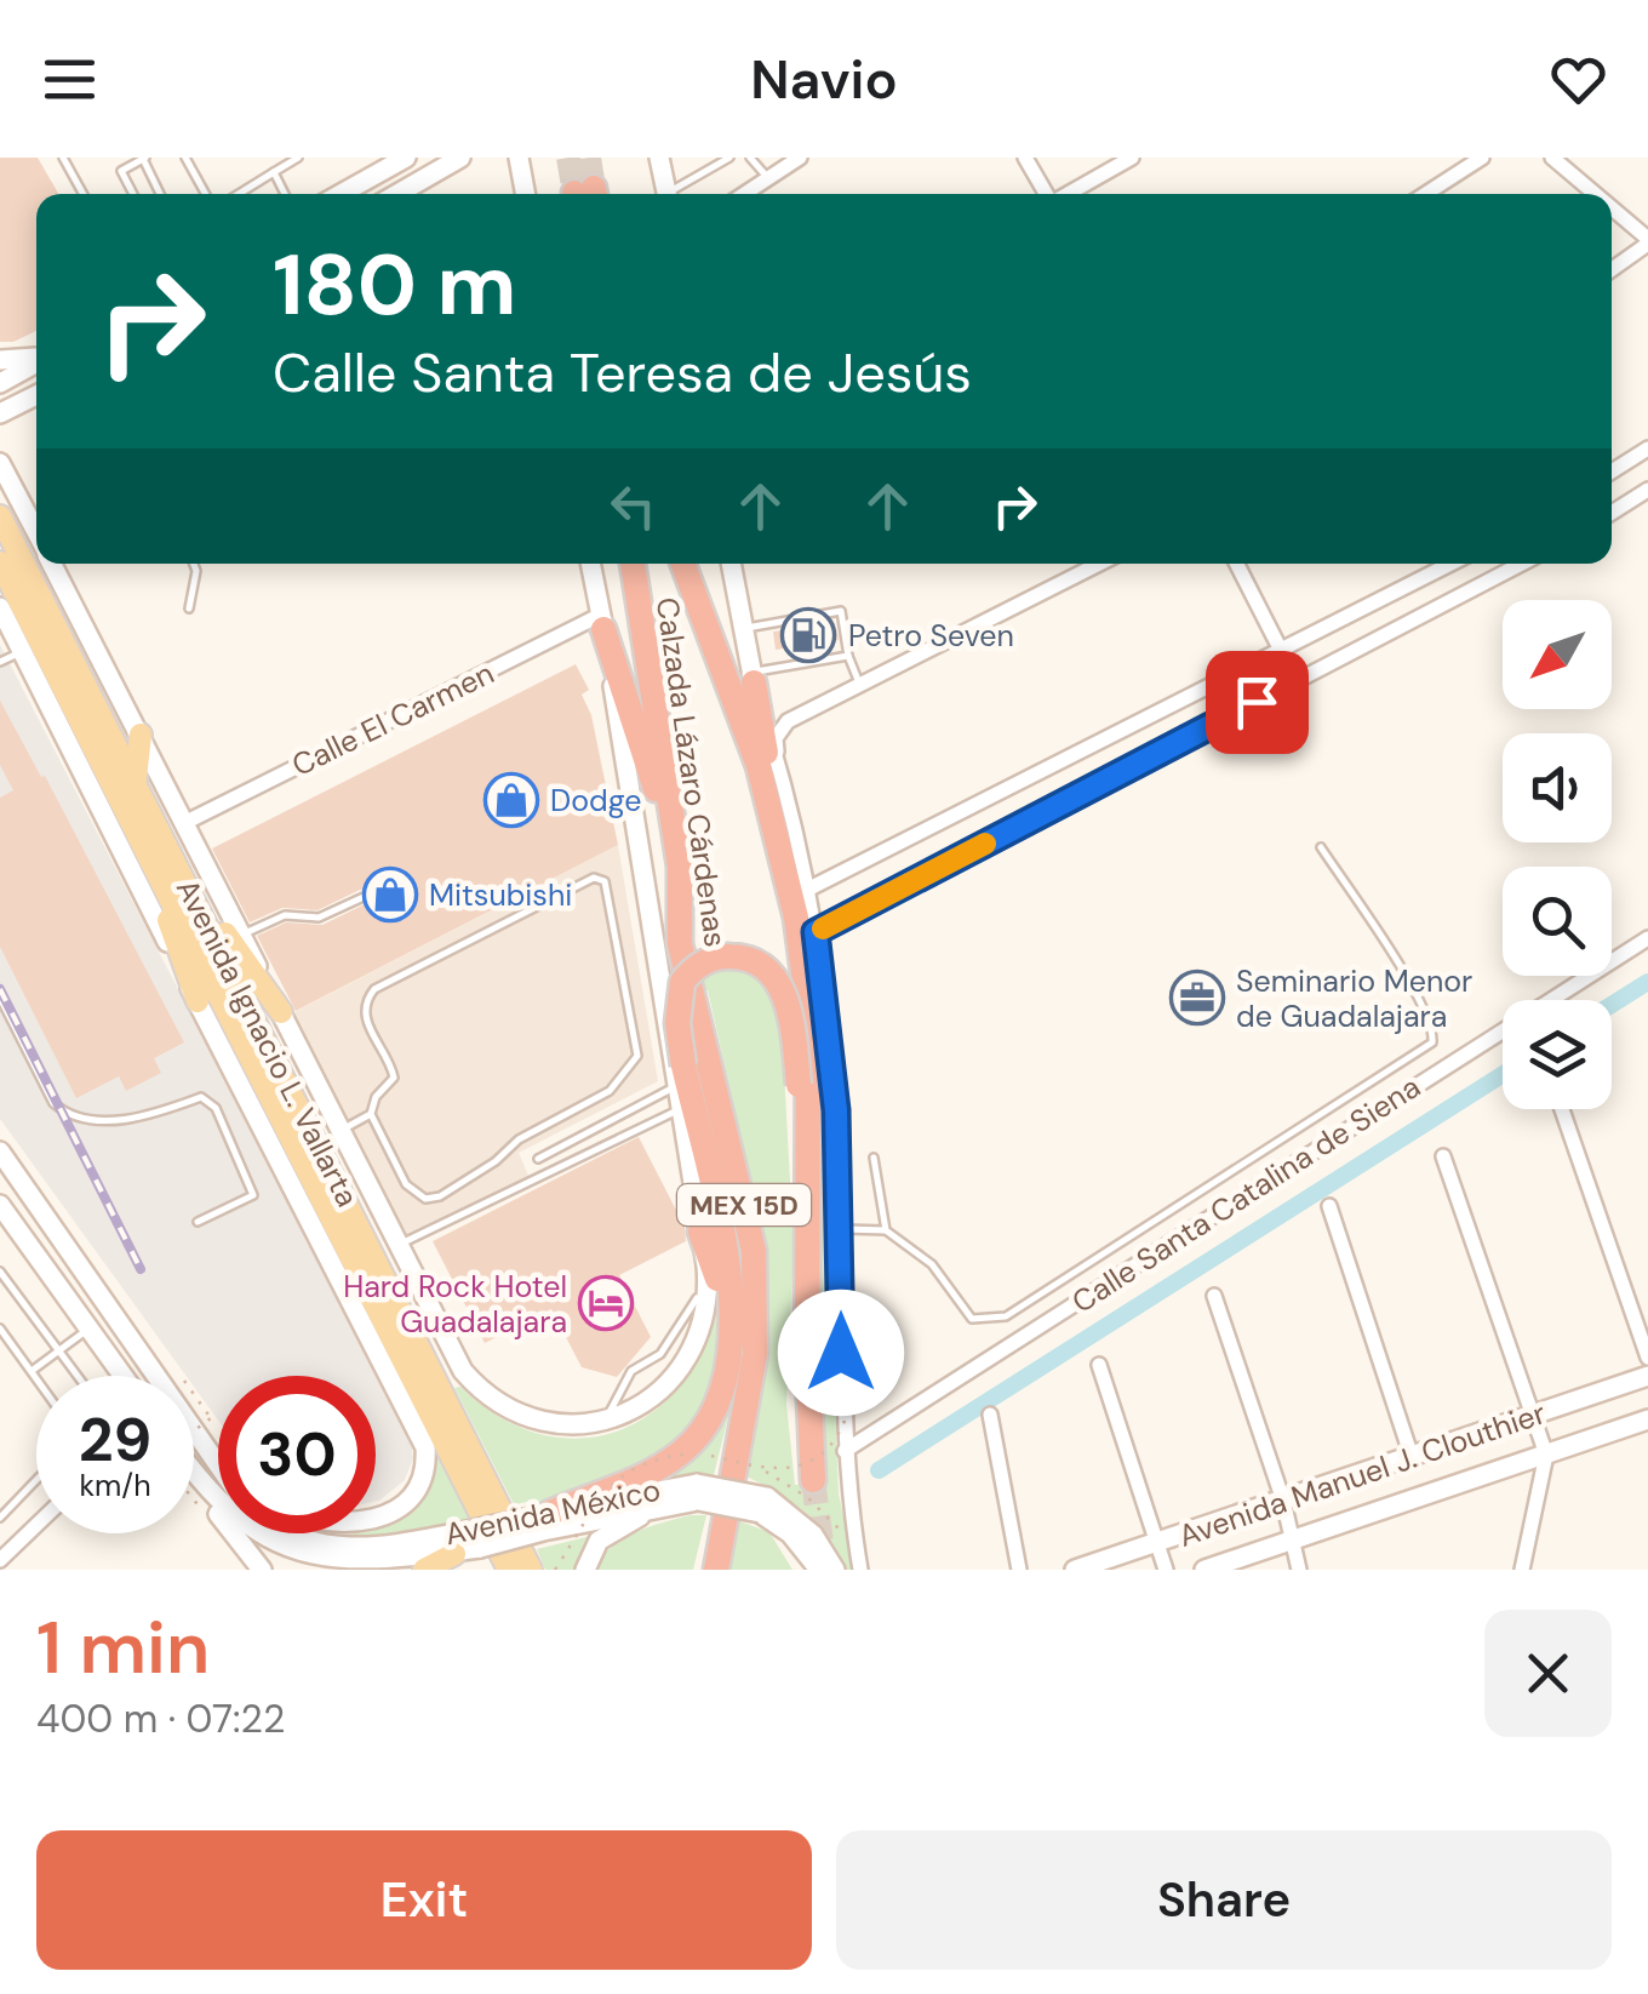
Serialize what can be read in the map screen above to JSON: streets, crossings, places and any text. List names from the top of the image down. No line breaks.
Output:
{"streets":{"highway":["Calzada Lázaro Cárdenas","MEX 15D"],"main road":["Avenida Ignacio L. Vallarta","Avenida Manuel J. Clouthier","Avenida México"],"street":["Calle El Carmen","Calle Santa Catalina de Siena"]},"crossings":[["Calle El Carmen","Avenida Ignacio L. Vallarta"]],"places":{"fuel station":["Petro Seven"],"shop":["Dodge","Mitsubishi"],"office":["Seminario Menor de Guadalajara"],"hotel":["Hard Rock Hotel Guadalajara"]},"north":"bottom left","page":{"header":"Navio","turn":["180 m","Calle Santa Teresa de Jesús"],"speed":"29 km/h","limit":"30","heading":["1 min","400 m · 07:22"],"buttons":["Exit","Share"]}}
